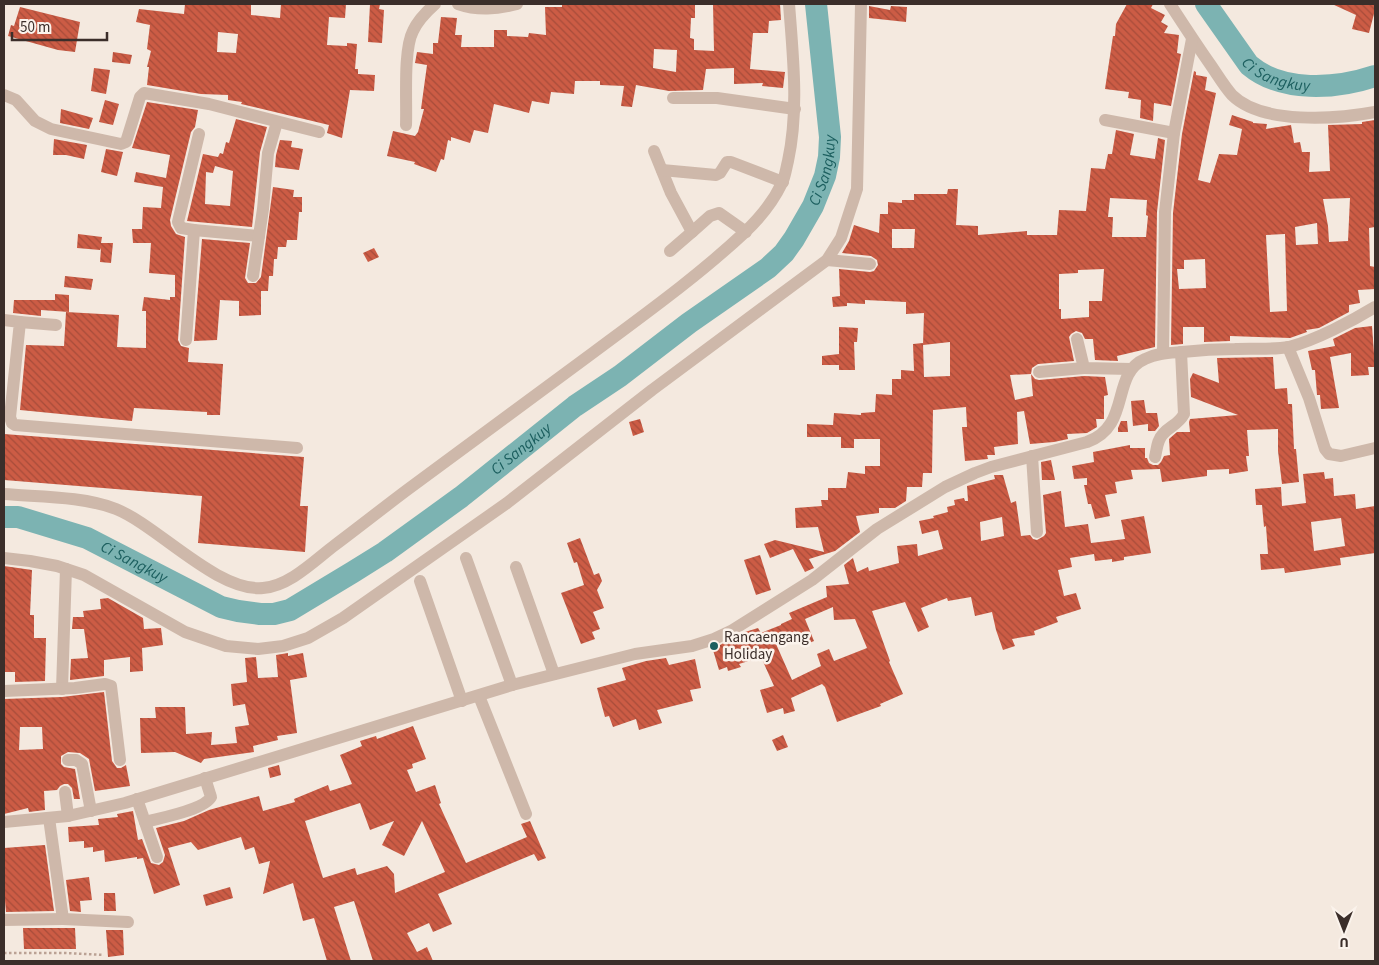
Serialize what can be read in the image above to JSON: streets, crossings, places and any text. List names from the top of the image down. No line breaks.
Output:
{"water":["Ci Sangkuy"],"places":["Rancaengang Holiday"],"scale_bar":"50 m","north":"bottom"}
